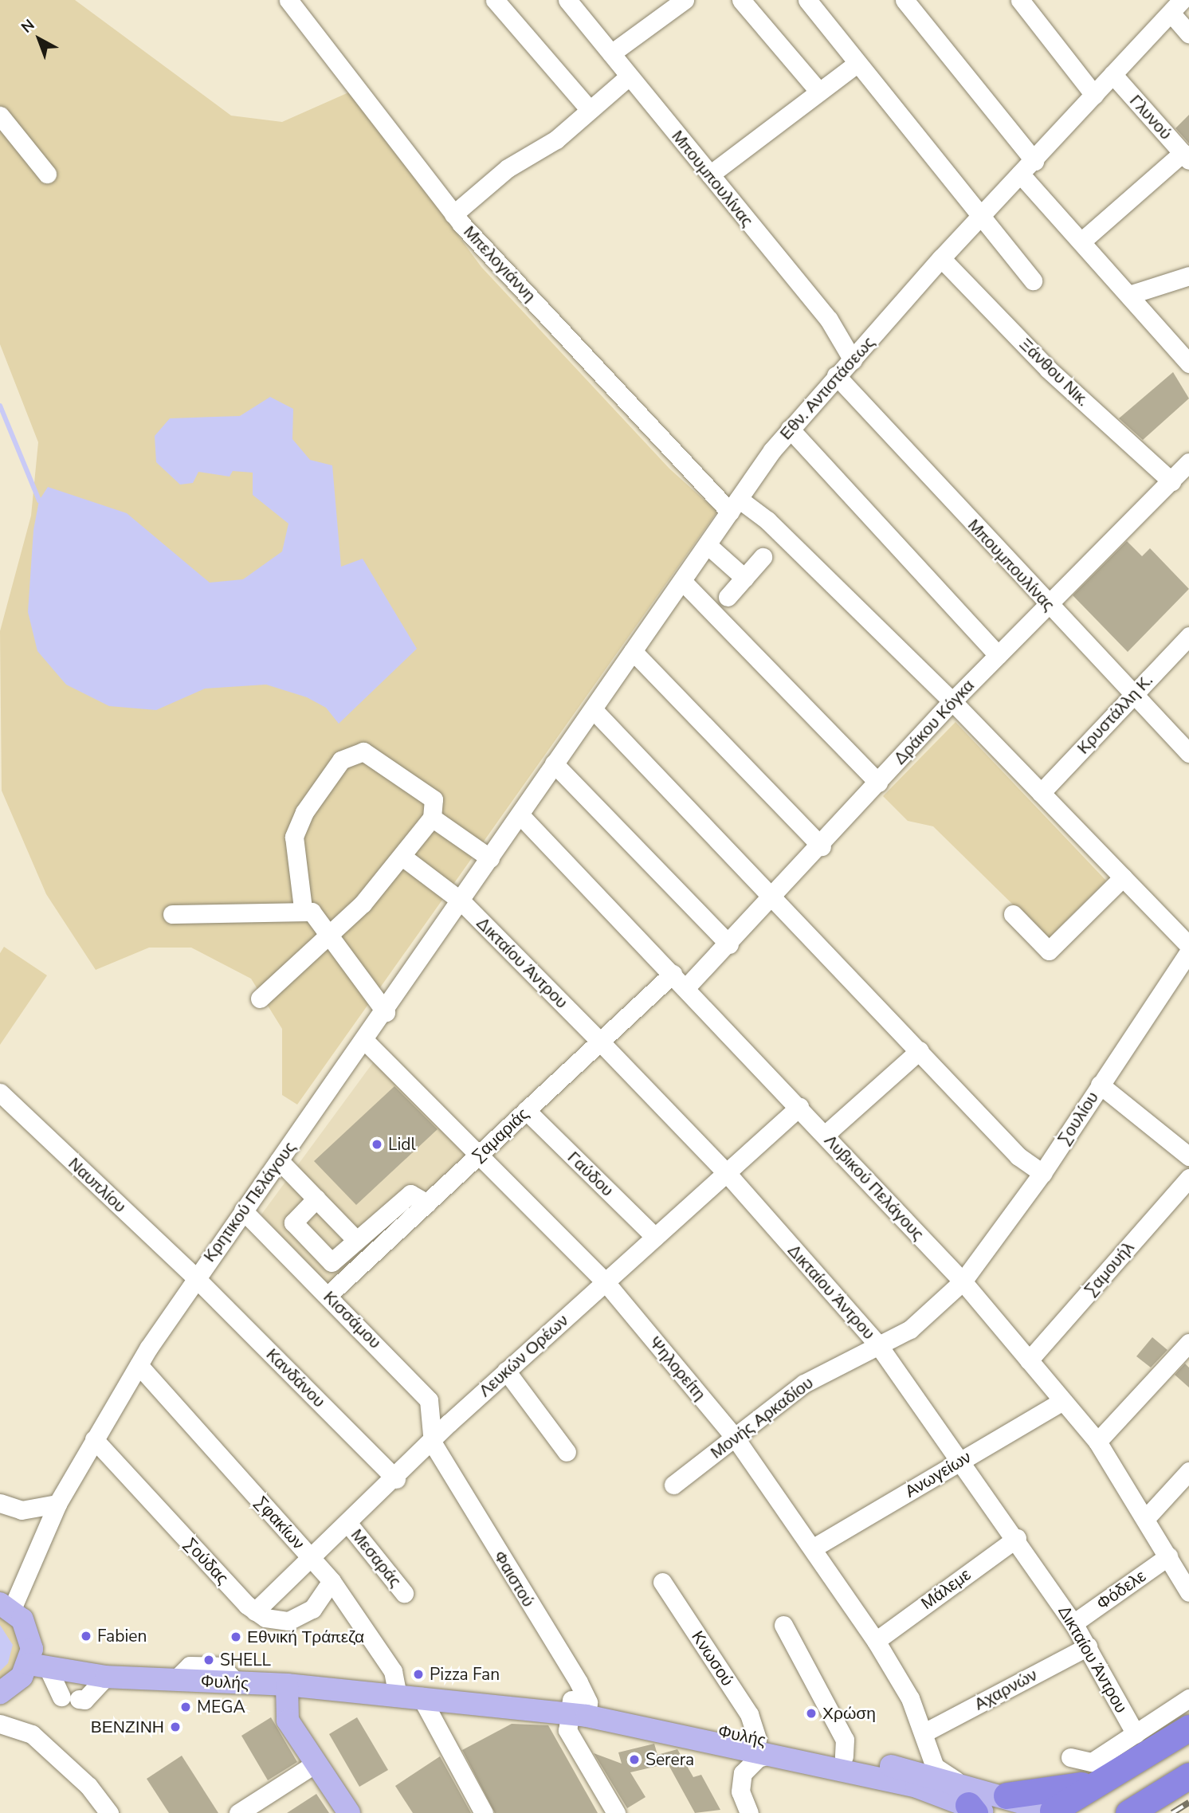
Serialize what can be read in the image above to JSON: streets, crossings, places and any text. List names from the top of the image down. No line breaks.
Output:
{"streets":{"main road":["Φυλής"],"street":["Γλυνού","Μπουμπουλίνας","Μπελογιάννη","Ξάνθου Νικ.","Εθν. Αντιστάσεως","Κρυστάλλη Κ.","Δράκου Κόγκα","Δικταίου Άντρου","Σουλίου","Σαμαριάς","Γαύδου","Ναυπλίου","Λυβικού Πελάγους","Κρητικού Πελάγους","Σαμουήλ","Κισσάμου","Λευκών Ορέων","Ψηλορείτη","Κανδάνου","Μονής Αρκαδίου","Ανωγείων","Σφακίων","Μεσαράς","Σούδας","Φαιστού","Μάλεμε","Φόδελε","Κνωσού","Αχαρνών"]},"crossings":[["Γλυνού","Εθν. Αντιστάσεως"],["Μπουμπουλίνας","Εθν. Αντιστάσεως"],["Μπουμπουλίνας","Κρυστάλλη Κ."],["Μπουμπουλίνας","Δράκου Κόγκα"],["Μπελογιάννη","Εθν. Αντιστάσεως"],["Μπελογιάννη","Κρυστάλλη Κ."],["Μπελογιάννη","Δράκου Κόγκα"],["Ξάνθου Νικ.","Εθν. Αντιστάσεως"],["Ξάνθου Νικ.","Δράκου Κόγκα"],["Εθν. Αντιστάσεως","Λυβικού Πελάγους"],["Εθν. Αντιστάσεως","Κρητικού Πελάγους"],["Δράκου Κόγκα","Λυβικού Πελάγους"],["Δικταίου Άντρου","Σαμαριάς"],["Δικταίου Άντρου","Κρητικού Πελάγους"],["Δικταίου Άντρου","Λευκών Ορέων"],["Δικταίου Άντρου","Μονής Αρκαδίου"],["Δικταίου Άντρου","Ανωγείων"],["Δικταίου Άντρου","Μάλεμε"],["Δικταίου Άντρου","Φόδελε"],["Δικταίου Άντρου","Αχαρνών"],["Σουλίου","Λυβικού Πελάγους"],["Σουλίου","Μονής Αρκαδίου"],["Σαμαριάς","Γαύδου"],["Σαμαριάς","Λυβικού Πελάγους"],["Σαμαριάς","Κισσάμου"],["Σαμαριάς","Ψηλορείτη"],["Γαύδου","Λευκών Ορέων"],["Ναυπλίου","Κρητικού Πελάγους"],["Ναυπλίου","Κανδάνου"],["Λυβικού Πελάγους","Κρητικού Πελάγους"],["Λυβικού Πελάγους","Σαμουήλ"],["Λυβικού Πελάγους","Λευκών Ορέων"],["Λυβικού Πελάγους","Μονής Αρκαδίου"],["Λυβικού Πελάγους","Ανωγείων"],["Λυβικού Πελάγους","Φόδελε"],["Κρητικού Πελάγους","Κισσάμου"],["Κρητικού Πελάγους","Ψηλορείτη"],["Κρητικού Πελάγους","Κανδάνου"],["Κρητικού Πελάγους","Σφακίων"],["Κρητικού Πελάγους","Σούδας"],["Κισσάμου","Λευκών Ορέων"],["Κισσάμου","Φαιστού"],["Λευκών Ορέων","Ψηλορείτη"],["Λευκών Ορέων","Κανδάνου"],["Λευκών Ορέων","Σφακίων"],["Λευκών Ορέων","Μεσαράς"],["Λευκών Ορέων","Σούδας"],["Λευκών Ορέων","Φαιστού"],["Ψηλορείτη","Μονής Αρκαδίου"],["Ψηλορείτη","Ανωγείων"],["Ψηλορείτη","Μάλεμε"],["Ψηλορείτη","Φυλής"],["Ψηλορείτη","Αχαρνών"],["Σφακίων","Σούδας"],["Σφακίων","Φυλής"],["Φαιστού","Φυλής"],["Κνωσού","Φυλής"]],"places":["Lidl","Fabien","Εθνική Τράπεζα","SHELL","Pizza Fan","MEGA","Χρώση","ΒΕΝΖΙΝΗ","Serera"],"north":"top left"}
